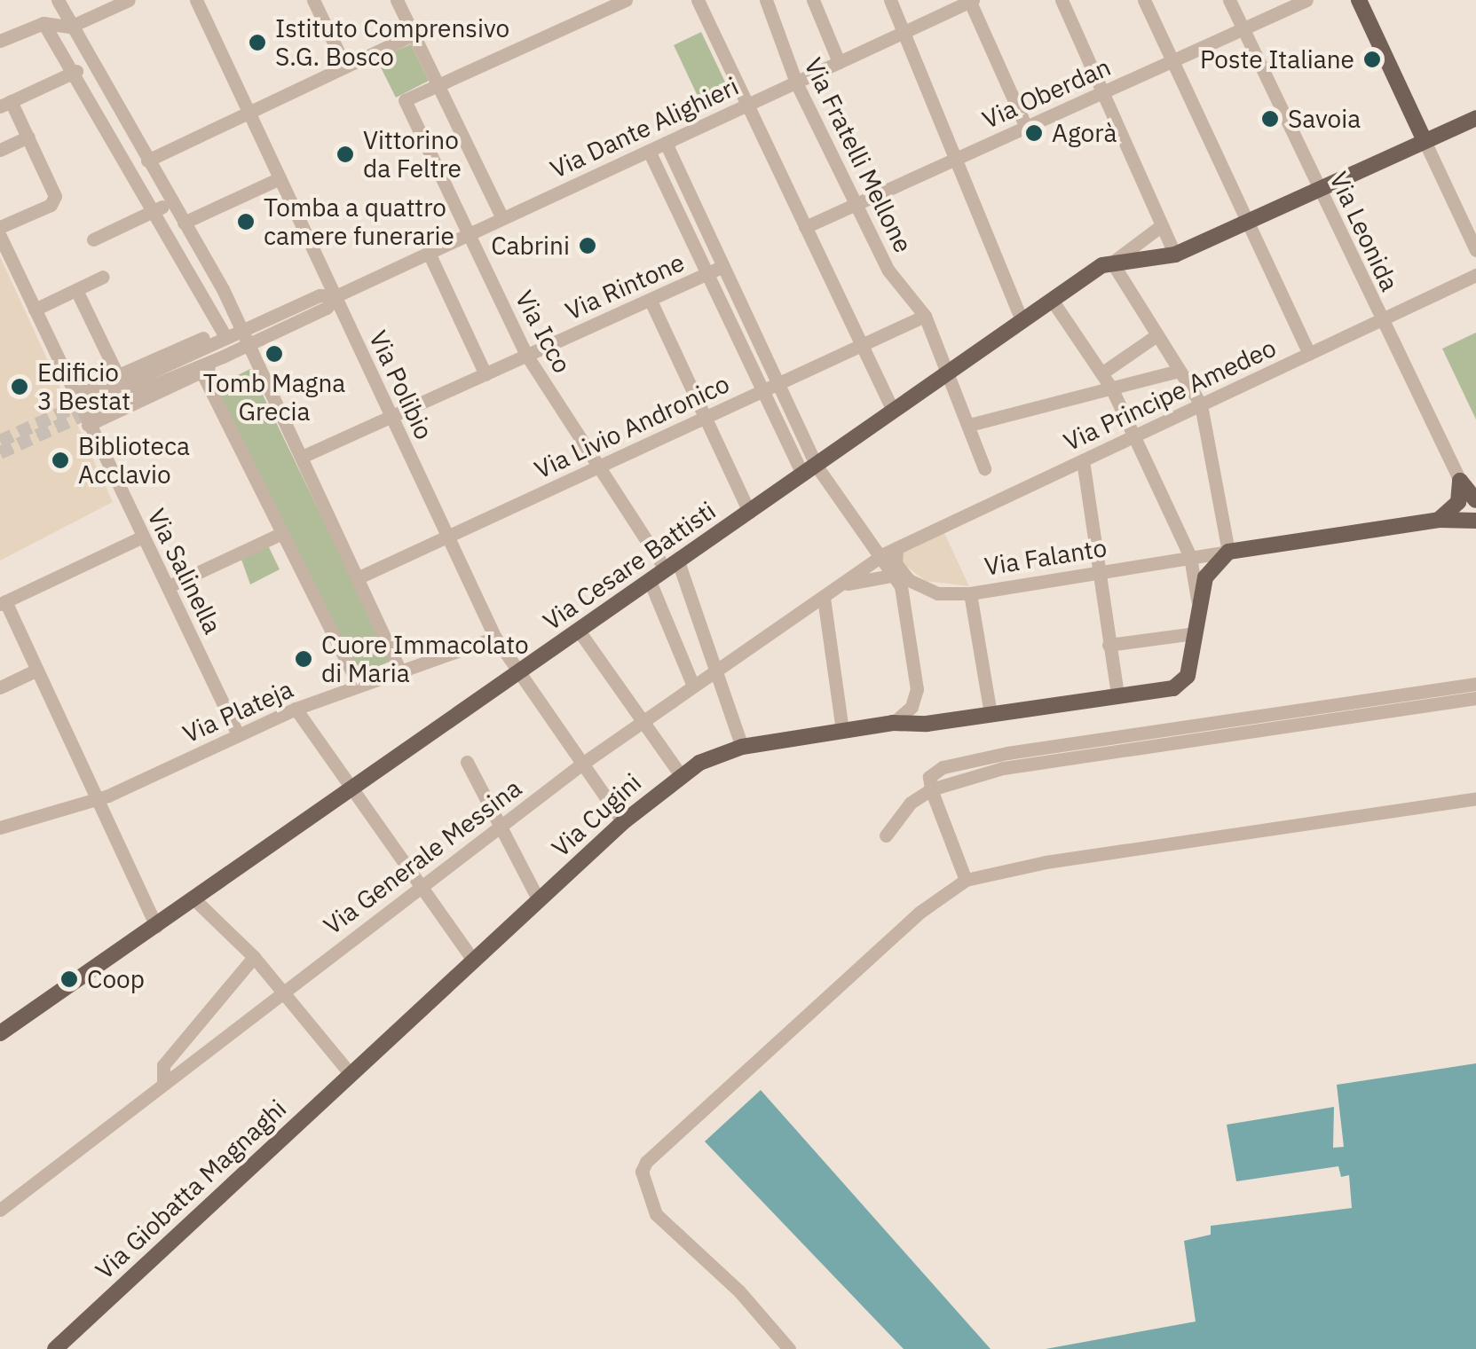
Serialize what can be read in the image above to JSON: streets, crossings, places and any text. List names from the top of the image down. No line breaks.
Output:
{"streets":{"main road":["Via Falanto","Via Cesare Battisti","Via Cugini","Via Giobatta Magnaghi"],"street":["Via Oberdan","Via Dante Alighieri","Via Fratelli Mellone","Via Leonida","Via Rintone","Via Icco","Via Polibio","Via Principe Amedeo","Via Livio Andronico","Via Salinella","Via Plateja","Via Generale Messina"]},"crossings":[["Via Oberdan","Via Fratelli Mellone"],["Via Oberdan","Via Leonida"],["Via Dante Alighieri","Via Fratelli Mellone"],["Via Dante Alighieri","Via Icco"],["Via Dante Alighieri","Via Polibio"],["Via Dante Alighieri","Via Salinella"],["Via Fratelli Mellone","Via Livio Andronico"],["Via Fratelli Mellone","Via Cesare Battisti"],["Via Leonida","Via Principe Amedeo"],["Via Rintone","Via Icco"],["Via Rintone","Via Polibio"],["Via Icco","Via Livio Andronico"],["Via Icco","Via Cesare Battisti"],["Via Icco","Via Cugini"],["Via Icco","Via Generale Messina"],["Via Polibio","Via Livio Andronico"],["Via Polibio","Via Cesare Battisti"],["Via Polibio","Via Plateja"],["Via Polibio","Via Cugini"],["Via Polibio","Via Generale Messina"],["Via Principe Amedeo","Via Generale Messina"],["Via Salinella","Via Plateja"],["Via Cugini","Via Giobatta Magnaghi"]],"places":["Istituto Comprensivo S.G. Bosco","Poste Italiane","Savoia","Agorà","Vittorino da Feltre","Tomba a quattro camere funerarie","Cabrini","Tomb Magna Grecia","Edificio 3 Bestat","Biblioteca Acclavio","Cuore Immacolato di Maria","Coop"]}
